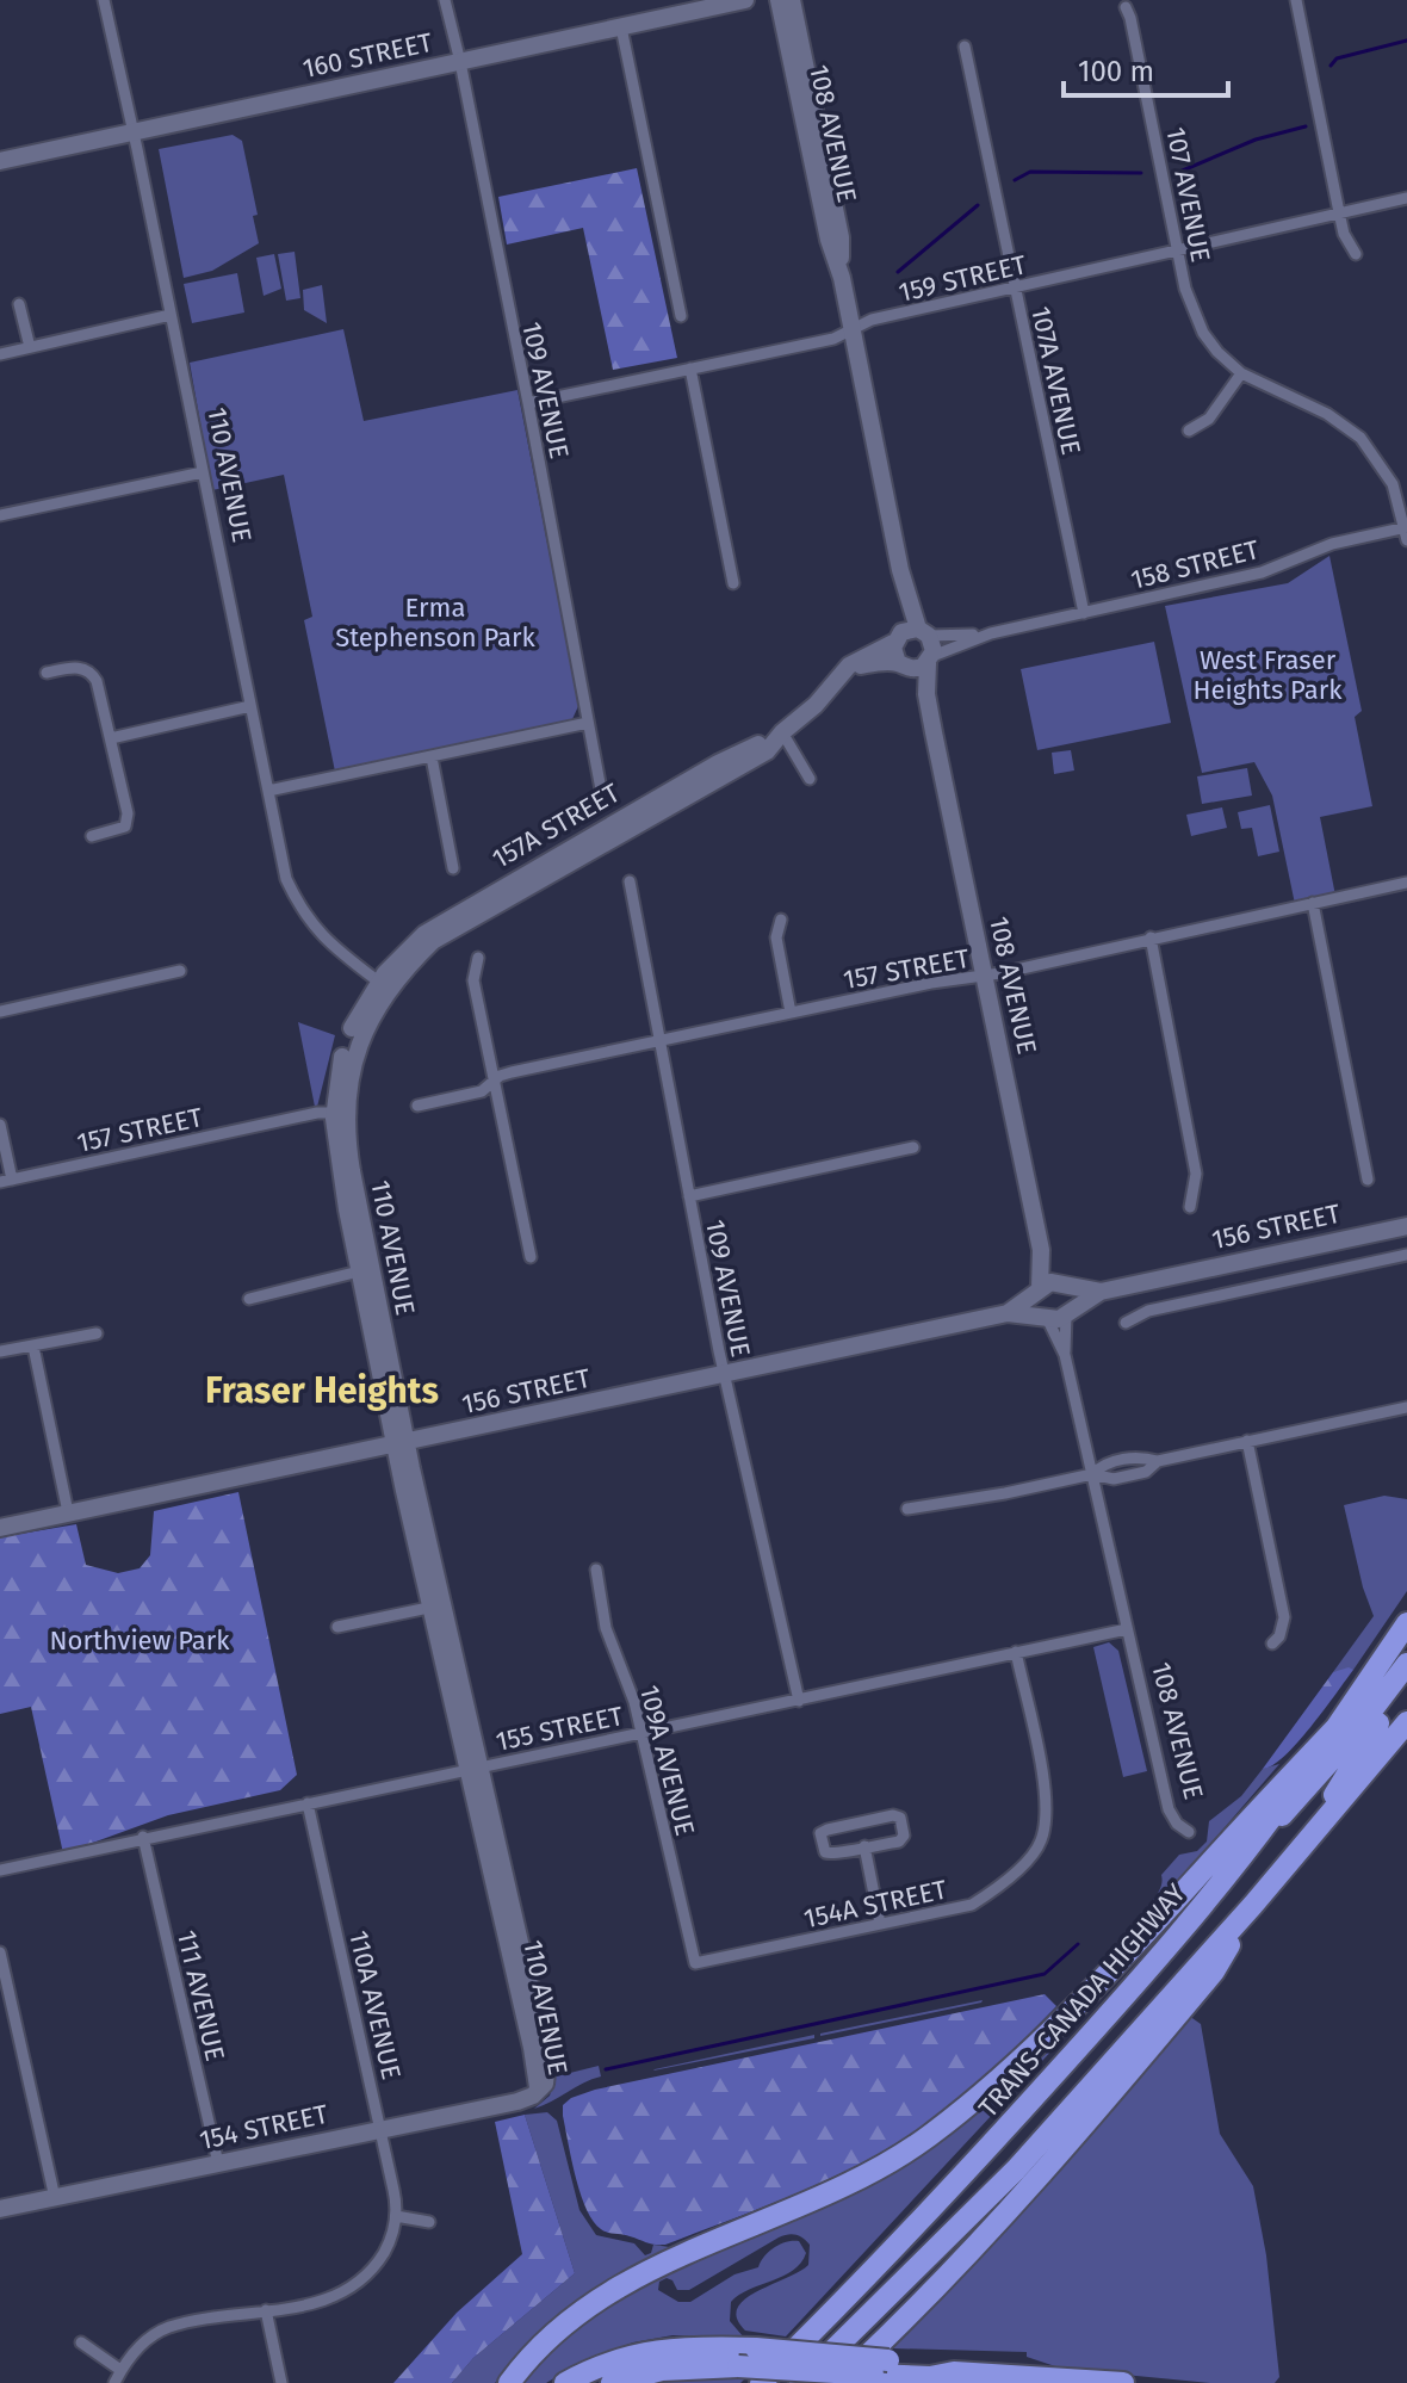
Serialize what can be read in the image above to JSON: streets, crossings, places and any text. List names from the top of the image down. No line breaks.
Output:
{"streets":{"highway":["TRANS-CANADA HIGHWAY"],"street":["160 STREET","108 AVENUE","107 AVENUE","159 STREET","107A AVENUE","109 AVENUE","110 AVENUE","158 STREET","157A STREET","157 STREET","156 STREET","155 STREET","109A AVENUE","154A STREET","111 AVENUE","110A AVENUE","154 STREET"]},"crossings":[["160 STREET","109 AVENUE"],["160 STREET","110 AVENUE"],["108 AVENUE","159 STREET"],["108 AVENUE","158 STREET"],["108 AVENUE","157A STREET"],["108 AVENUE","157 STREET"],["108 AVENUE","156 STREET"],["108 AVENUE","155 STREET"],["107 AVENUE","159 STREET"],["159 STREET","107A AVENUE"],["159 STREET","109 AVENUE"],["107A AVENUE","158 STREET"],["109 AVENUE","157 STREET"],["109 AVENUE","156 STREET"],["109 AVENUE","155 STREET"],["110 AVENUE","157A STREET"],["110 AVENUE","157 STREET"],["110 AVENUE","156 STREET"],["110 AVENUE","155 STREET"],["110 AVENUE","154 STREET"],["158 STREET","157A STREET"],["155 STREET","109A AVENUE"],["155 STREET","154A STREET"],["155 STREET","111 AVENUE"],["155 STREET","110A AVENUE"],["109A AVENUE","154A STREET"],["111 AVENUE","154 STREET"],["110A AVENUE","154 STREET"]],"districts":["Fraser Heights"],"parks":["Erma Stephenson Park","West Fraser Heights Park","Northview Park"],"scale_bar":"100 m"}
